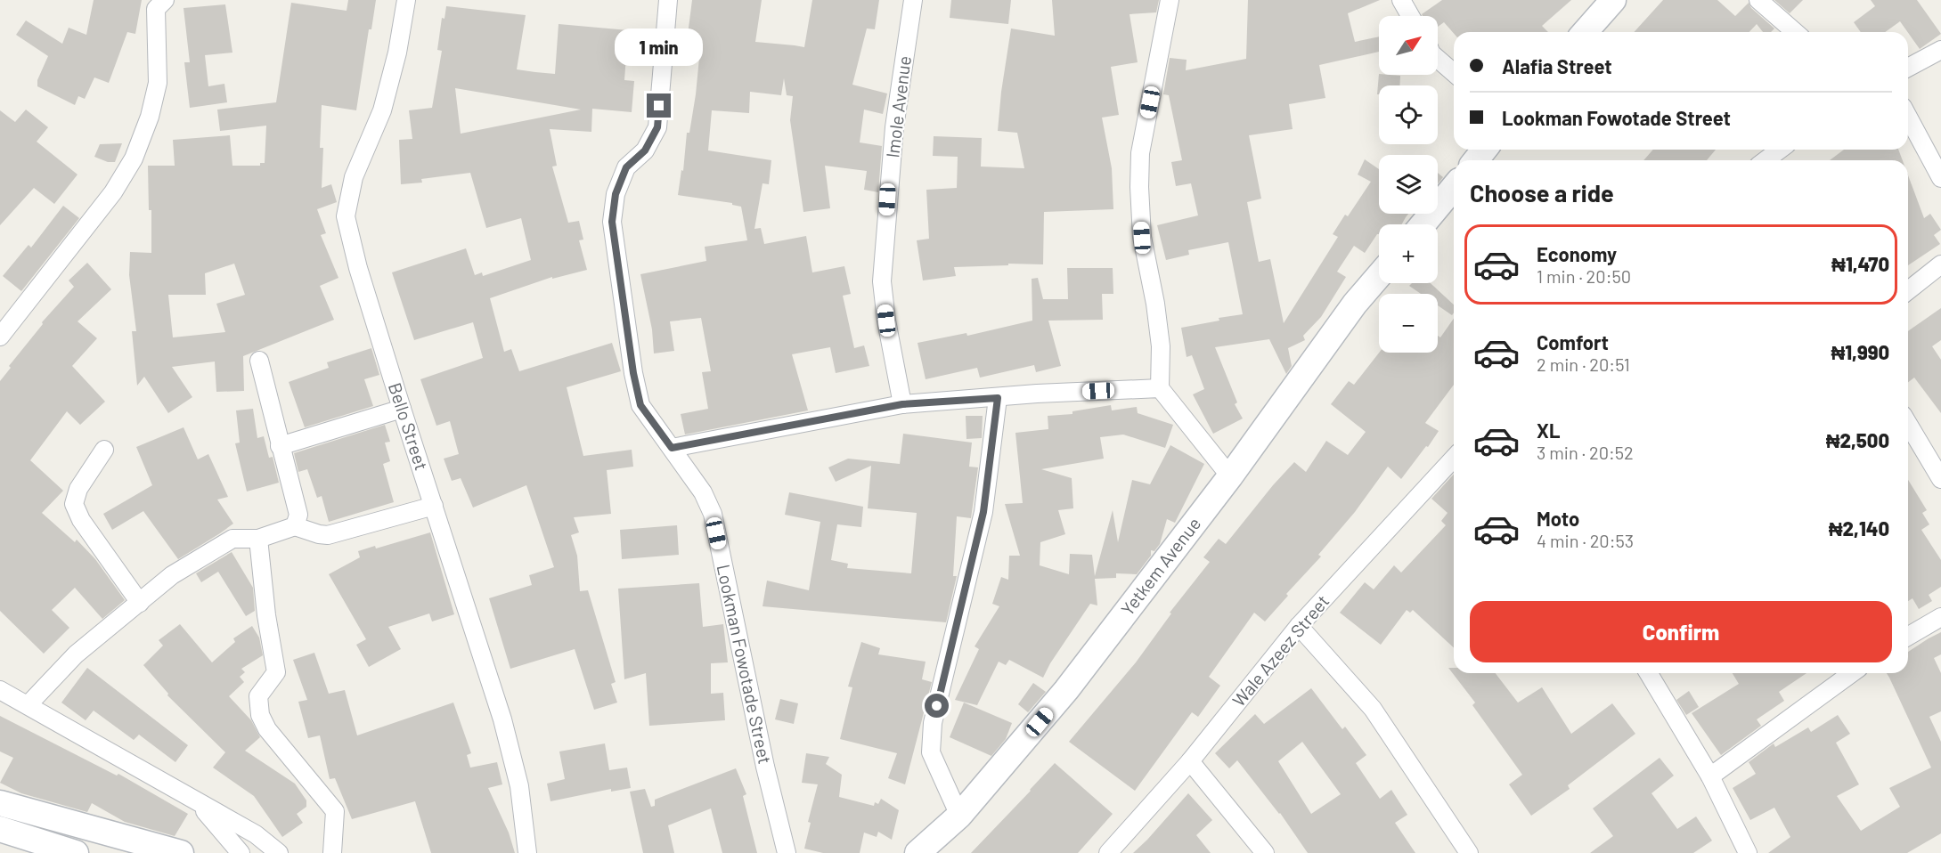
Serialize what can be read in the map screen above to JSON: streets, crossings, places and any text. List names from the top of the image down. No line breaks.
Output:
{"streets":{"street":["Imole Avenue","Bello Street","Yetkem Avenue","Wale Azeez Street","Lookman Fowotade Street"]},"north":"top right","page":{"map_buttons":["+","−"],"bubble":"1 min","banner":["Alafia Street","Lookman Fowotade Street"],"heading":"Choose a ride","list":[{"name":"Economy","note":"1 min · 20:50","value":"₦1,470"},{"name":"Comfort","note":"2 min · 20:51","value":"₦1,990"},{"name":"XL","note":"3 min · 20:52","value":"₦2,500"},{"name":"Moto","note":"4 min · 20:53","value":"₦2,140"}],"buttons":"Confirm"}}
